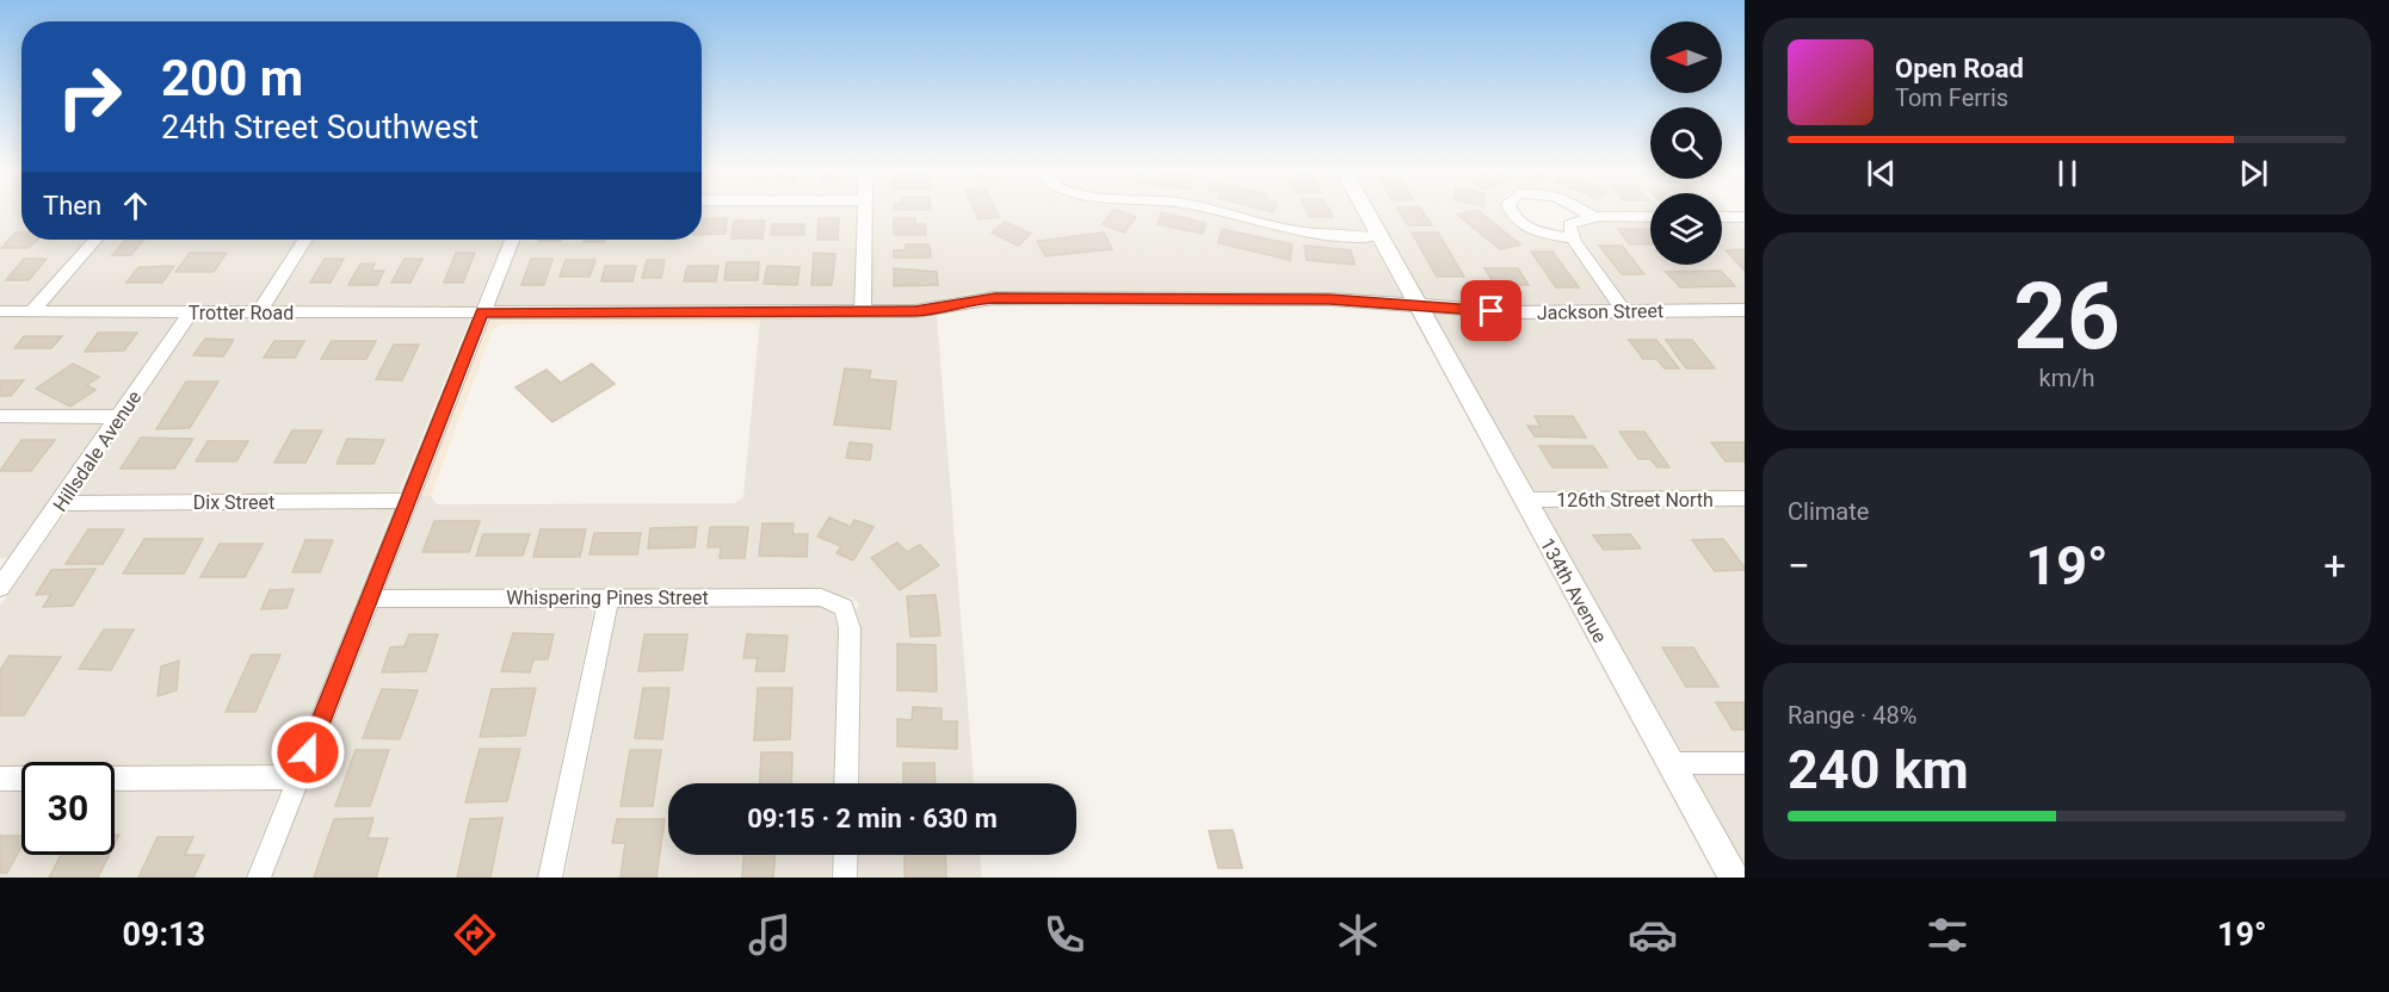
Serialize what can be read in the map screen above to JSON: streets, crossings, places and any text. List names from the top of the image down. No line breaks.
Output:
{"streets":{"street":["Jackson Street","Trotter Road","Hillsdale Avenue","126th Street North","Dix Street","134th Avenue","Whispering Pines Street"]},"crossings":[["Jackson Street","Trotter Road"],["Jackson Street","134th Avenue"],["Trotter Road","Hillsdale Avenue"],["Hillsdale Avenue","Dix Street"],["126th Street North","134th Avenue"]],"north":"left","page":{"turn":["200 m","24th Street Southwest"],"song":["Open Road","Tom Ferris"],"then":"Then","tile":[["26","km/h"],"Climate",["Range · 48%","240 km"]],"heat":["−","19°","+"],"limit":"30","trip":"09:15 · 2 min · 630 m","tabs":["09:13","19°"]}}
